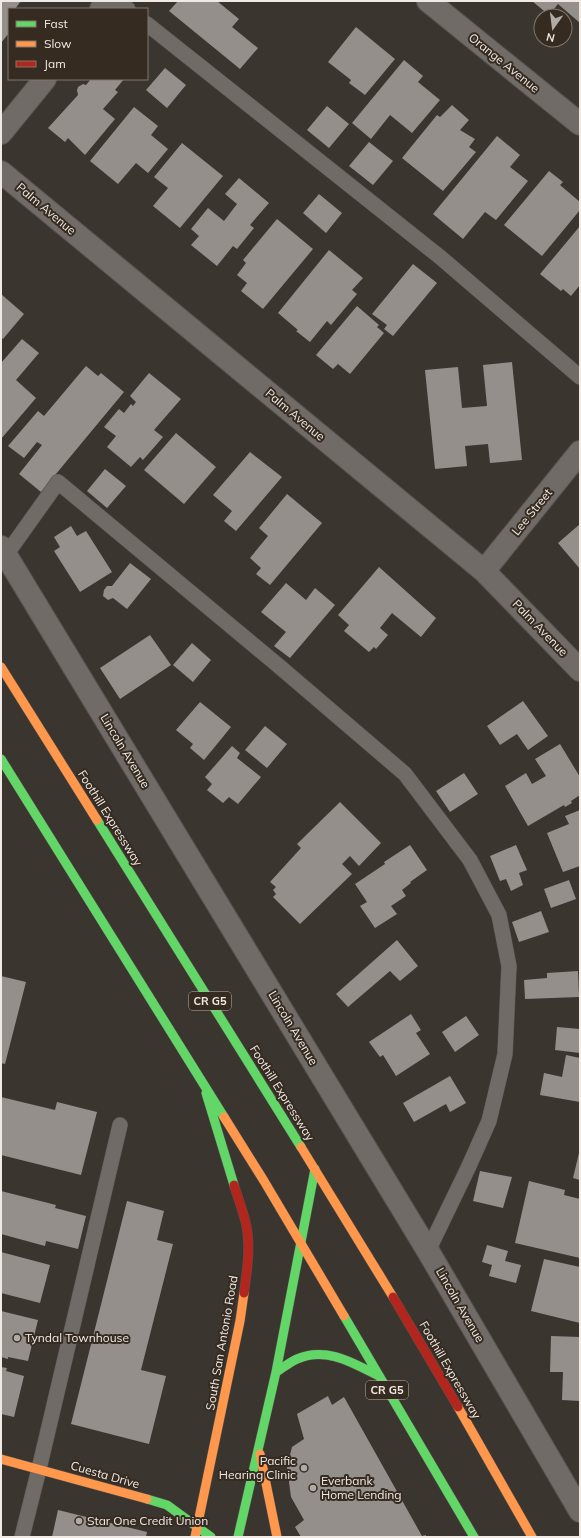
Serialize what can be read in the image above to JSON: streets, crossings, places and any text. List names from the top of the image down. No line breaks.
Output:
{"streets":{"main road":["Foothill Expressway","CR G5","South San Antonio Road","Cuesta Drive"],"street":["Orange Avenue","Palm Avenue","Lee Street","Lincoln Avenue"]},"crossings":[["Palm Avenue","Lee Street"],["CR G5","South San Antonio Road"],["South San Antonio Road","Cuesta Drive"]],"places":["Tyndal Townhouse","Pacific Hearing Clinic","Everbank Home Lending","Star One Credit Union"],"legend":["Fast","Slow","Jam"],"north":"bottom"}
